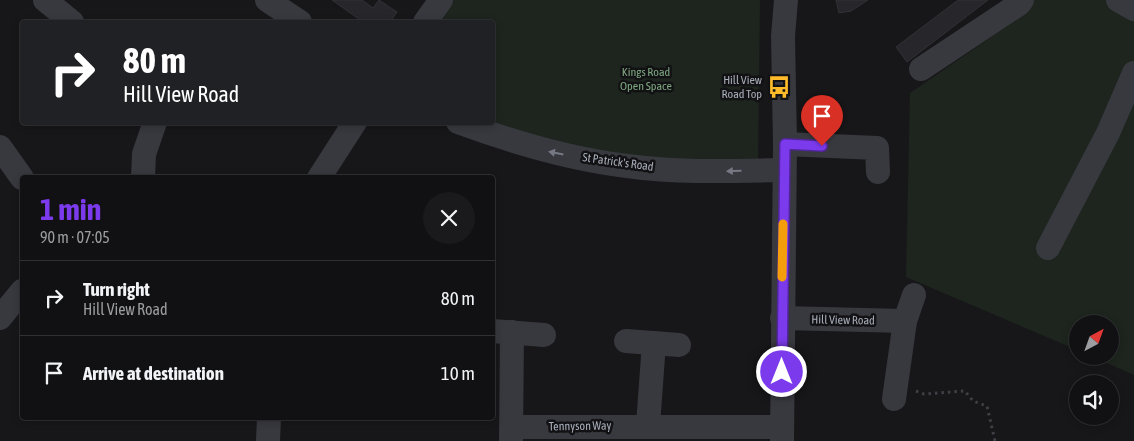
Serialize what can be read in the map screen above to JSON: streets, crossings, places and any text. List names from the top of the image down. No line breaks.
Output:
{"streets":{"street":["St Patrick's Road","Hill View Road","Tennyson Way"]},"one_way":["St Patrick's Road"],"parks":["Kings Road Open Space"],"places":{"bus stop":["Hill View Road Top"]},"north":"top right","page":{"turn":["80 m","Hill View Road"],"heading":["1 min","90 m · 07:05"],"list":[{"name":"Turn right","note":"Hill View Road","value":"80 m"},{"name":"Arrive at destination","value":"10 m"}]}}
